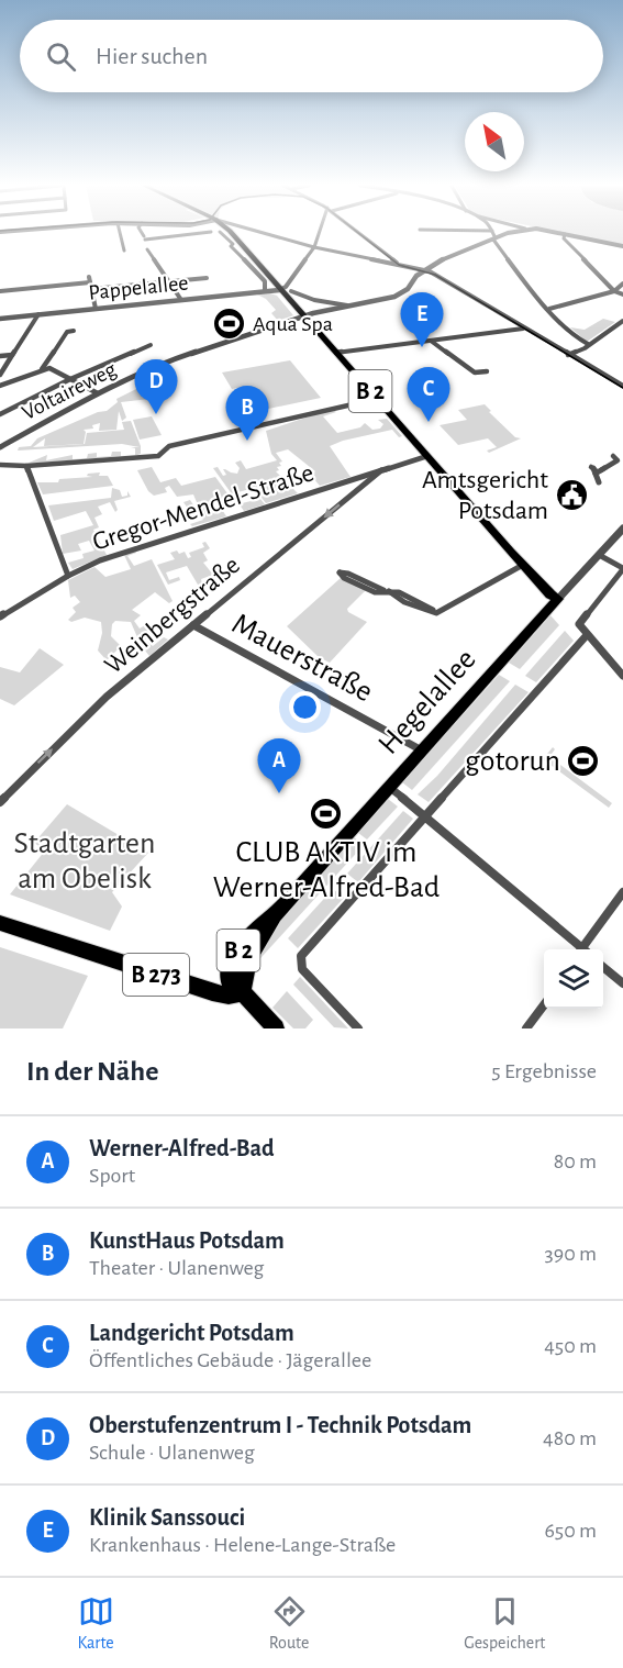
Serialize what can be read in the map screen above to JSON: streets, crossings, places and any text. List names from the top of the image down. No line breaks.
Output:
{"streets":{"main road":["B 2","Hegelallee","B 273"],"street":["Pappelallee","Voltaireweg","Gregor-Mendel-Straße","Weinbergstraße","Mauerstraße"]},"crossings":[["Pappelallee","B 2"],["Voltaireweg","B 2"],["B 2","Gregor-Mendel-Straße"],["B 2","Hegelallee"],["B 2","B 273"],["Gregor-Mendel-Straße","Weinbergstraße"],["Weinbergstraße","Mauerstraße"],["Mauerstraße","Hegelallee"],["Hegelallee","B 273"]],"parks":["Stadtgarten am Obelisk"],"places":{"sports":["Aqua Spa","gotorun","CLUB AKTIV im Werner-Alfred-Bad"],"public building":["Amtsgericht Potsdam"]},"north":"top left","page":{"search":"Hier suchen","pins":["E","D","C","B","A"],"heading":["In der Nähe","5 Ergebnisse"],"list":[{"mark":"A","name":"Werner-Alfred-Bad","note":"Sport","value":"80 m"},{"mark":"B","name":"KunstHaus Potsdam","note":"Theater · Ulanenweg","value":"390 m"},{"mark":"C","name":"Landgericht Potsdam","note":"Öffentliches Gebäude · Jägerallee","value":"450 m"},{"mark":"D","name":"Oberstufenzentrum I - Technik Potsdam","note":"Schule · Ulanenweg","value":"480 m"},{"mark":"E","name":"Klinik Sanssouci","note":"Krankenhaus · Helene-Lange-Straße","value":"650 m"}],"nav":["Karte","Route","Gespeichert"]}}
